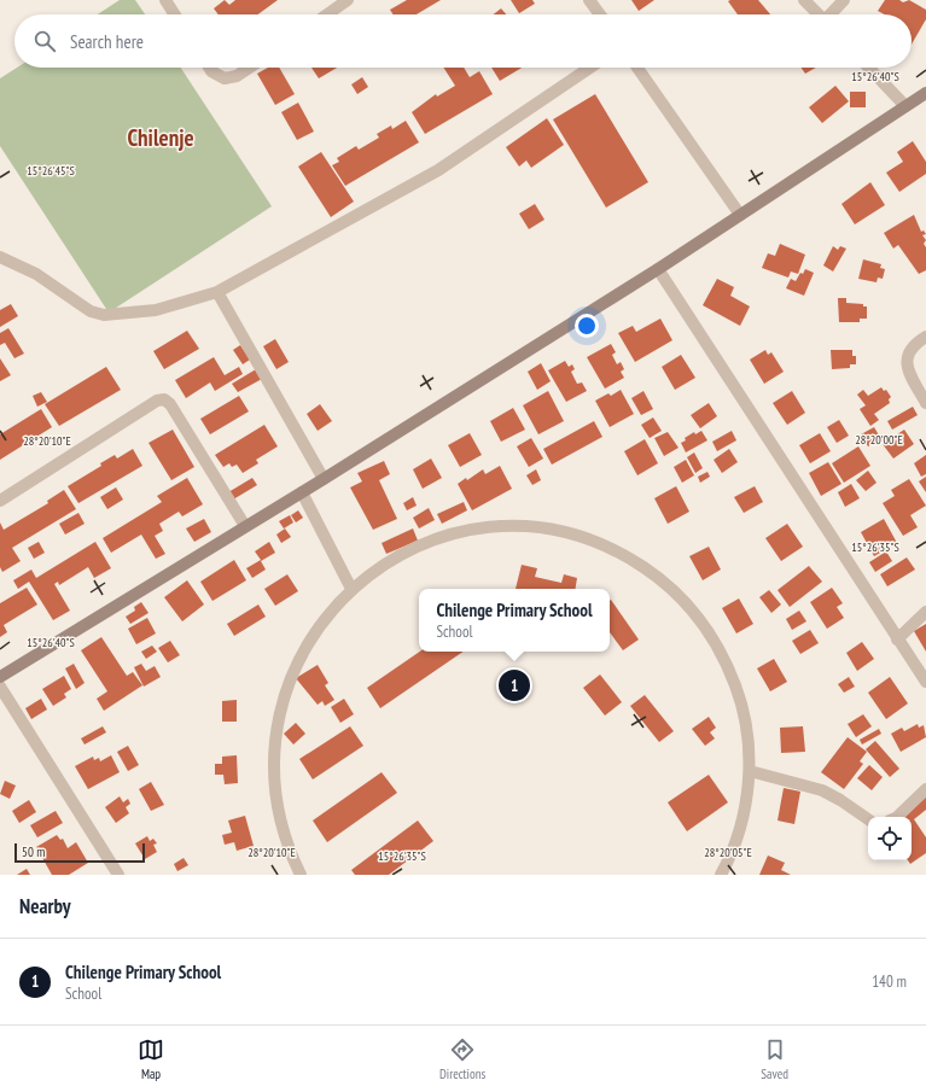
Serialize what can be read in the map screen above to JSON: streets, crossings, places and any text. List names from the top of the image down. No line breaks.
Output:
{"districts":["Chilenje"],"scale_bar":"50 m","page":{"search":"Search here","popup":["Chilenge Primary School","School"],"pins":"1","scale":"50 m","heading":"Nearby","list":[{"mark":"1","name":"Chilenge Primary School","note":"School","value":"140 m"}],"nav":["Map","Directions","Saved"]},"coordinates":["15°26'40\"S","15°26'45\"S","28°20'00\"E","28°20'10\"E","15°26'35\"S","28°20'05\"E"]}
